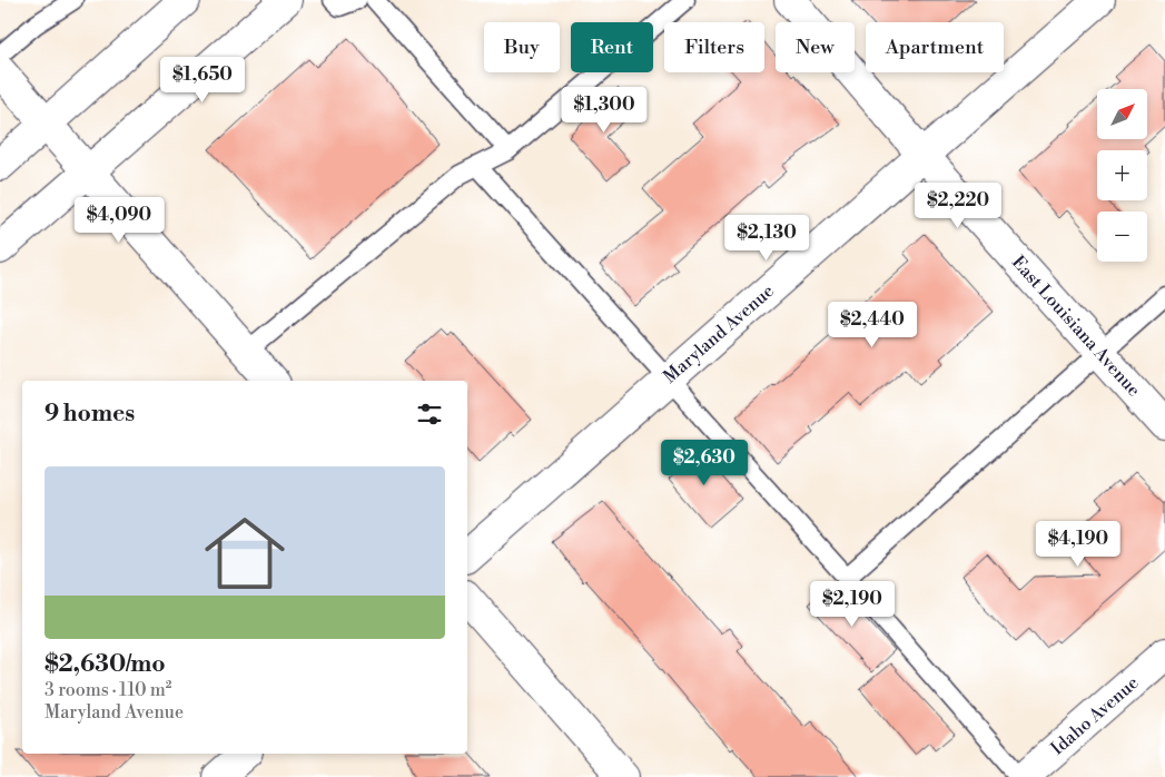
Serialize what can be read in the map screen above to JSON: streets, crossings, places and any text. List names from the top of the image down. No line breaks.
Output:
{"streets":{"street":["East Louisiana Avenue","Maryland Avenue","Idaho Avenue"]},"crossings":[["East Louisiana Avenue","Maryland Avenue"]],"north":"top right","page":{"chip":["Buy","Rent","Filters","New","Apartment"],"price":["$1,650","$1,300","$2,220","$4,090","$2,130","$2,440","$2,630","$4,190","$2,190"],"map_buttons":["+","−"],"heading":"9 homes","list":[{"name":"$2,630/mo","note":"3 rooms · 110 m² · Maryland Avenue"}]}}
